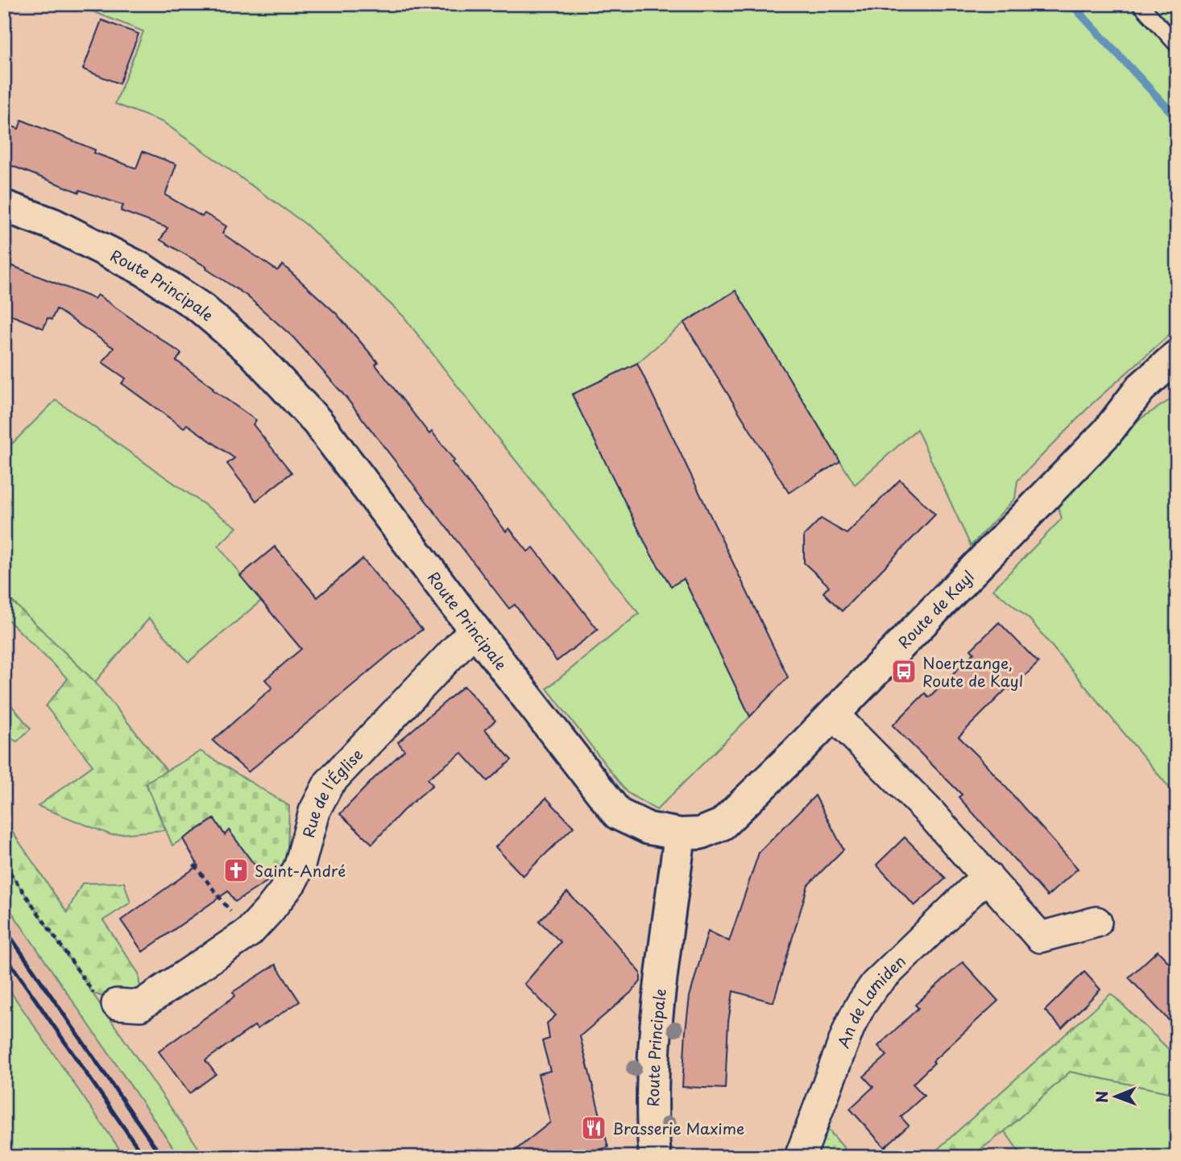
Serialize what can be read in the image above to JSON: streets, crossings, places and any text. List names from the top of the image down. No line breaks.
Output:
{"streets":{"main road":["Route Principale","Route de Kayl"],"street":["Rue de l'Église","An de Lamiden"]},"crossings":[["Route Principale","Route de Kayl"],["Route Principale","Rue de l'Église"]],"places":{"bus stop":["Noertzange, Route de Kayl"],"church":["Saint-André"],"restaurant":["Brasserie Maxime"]},"north":"left"}
